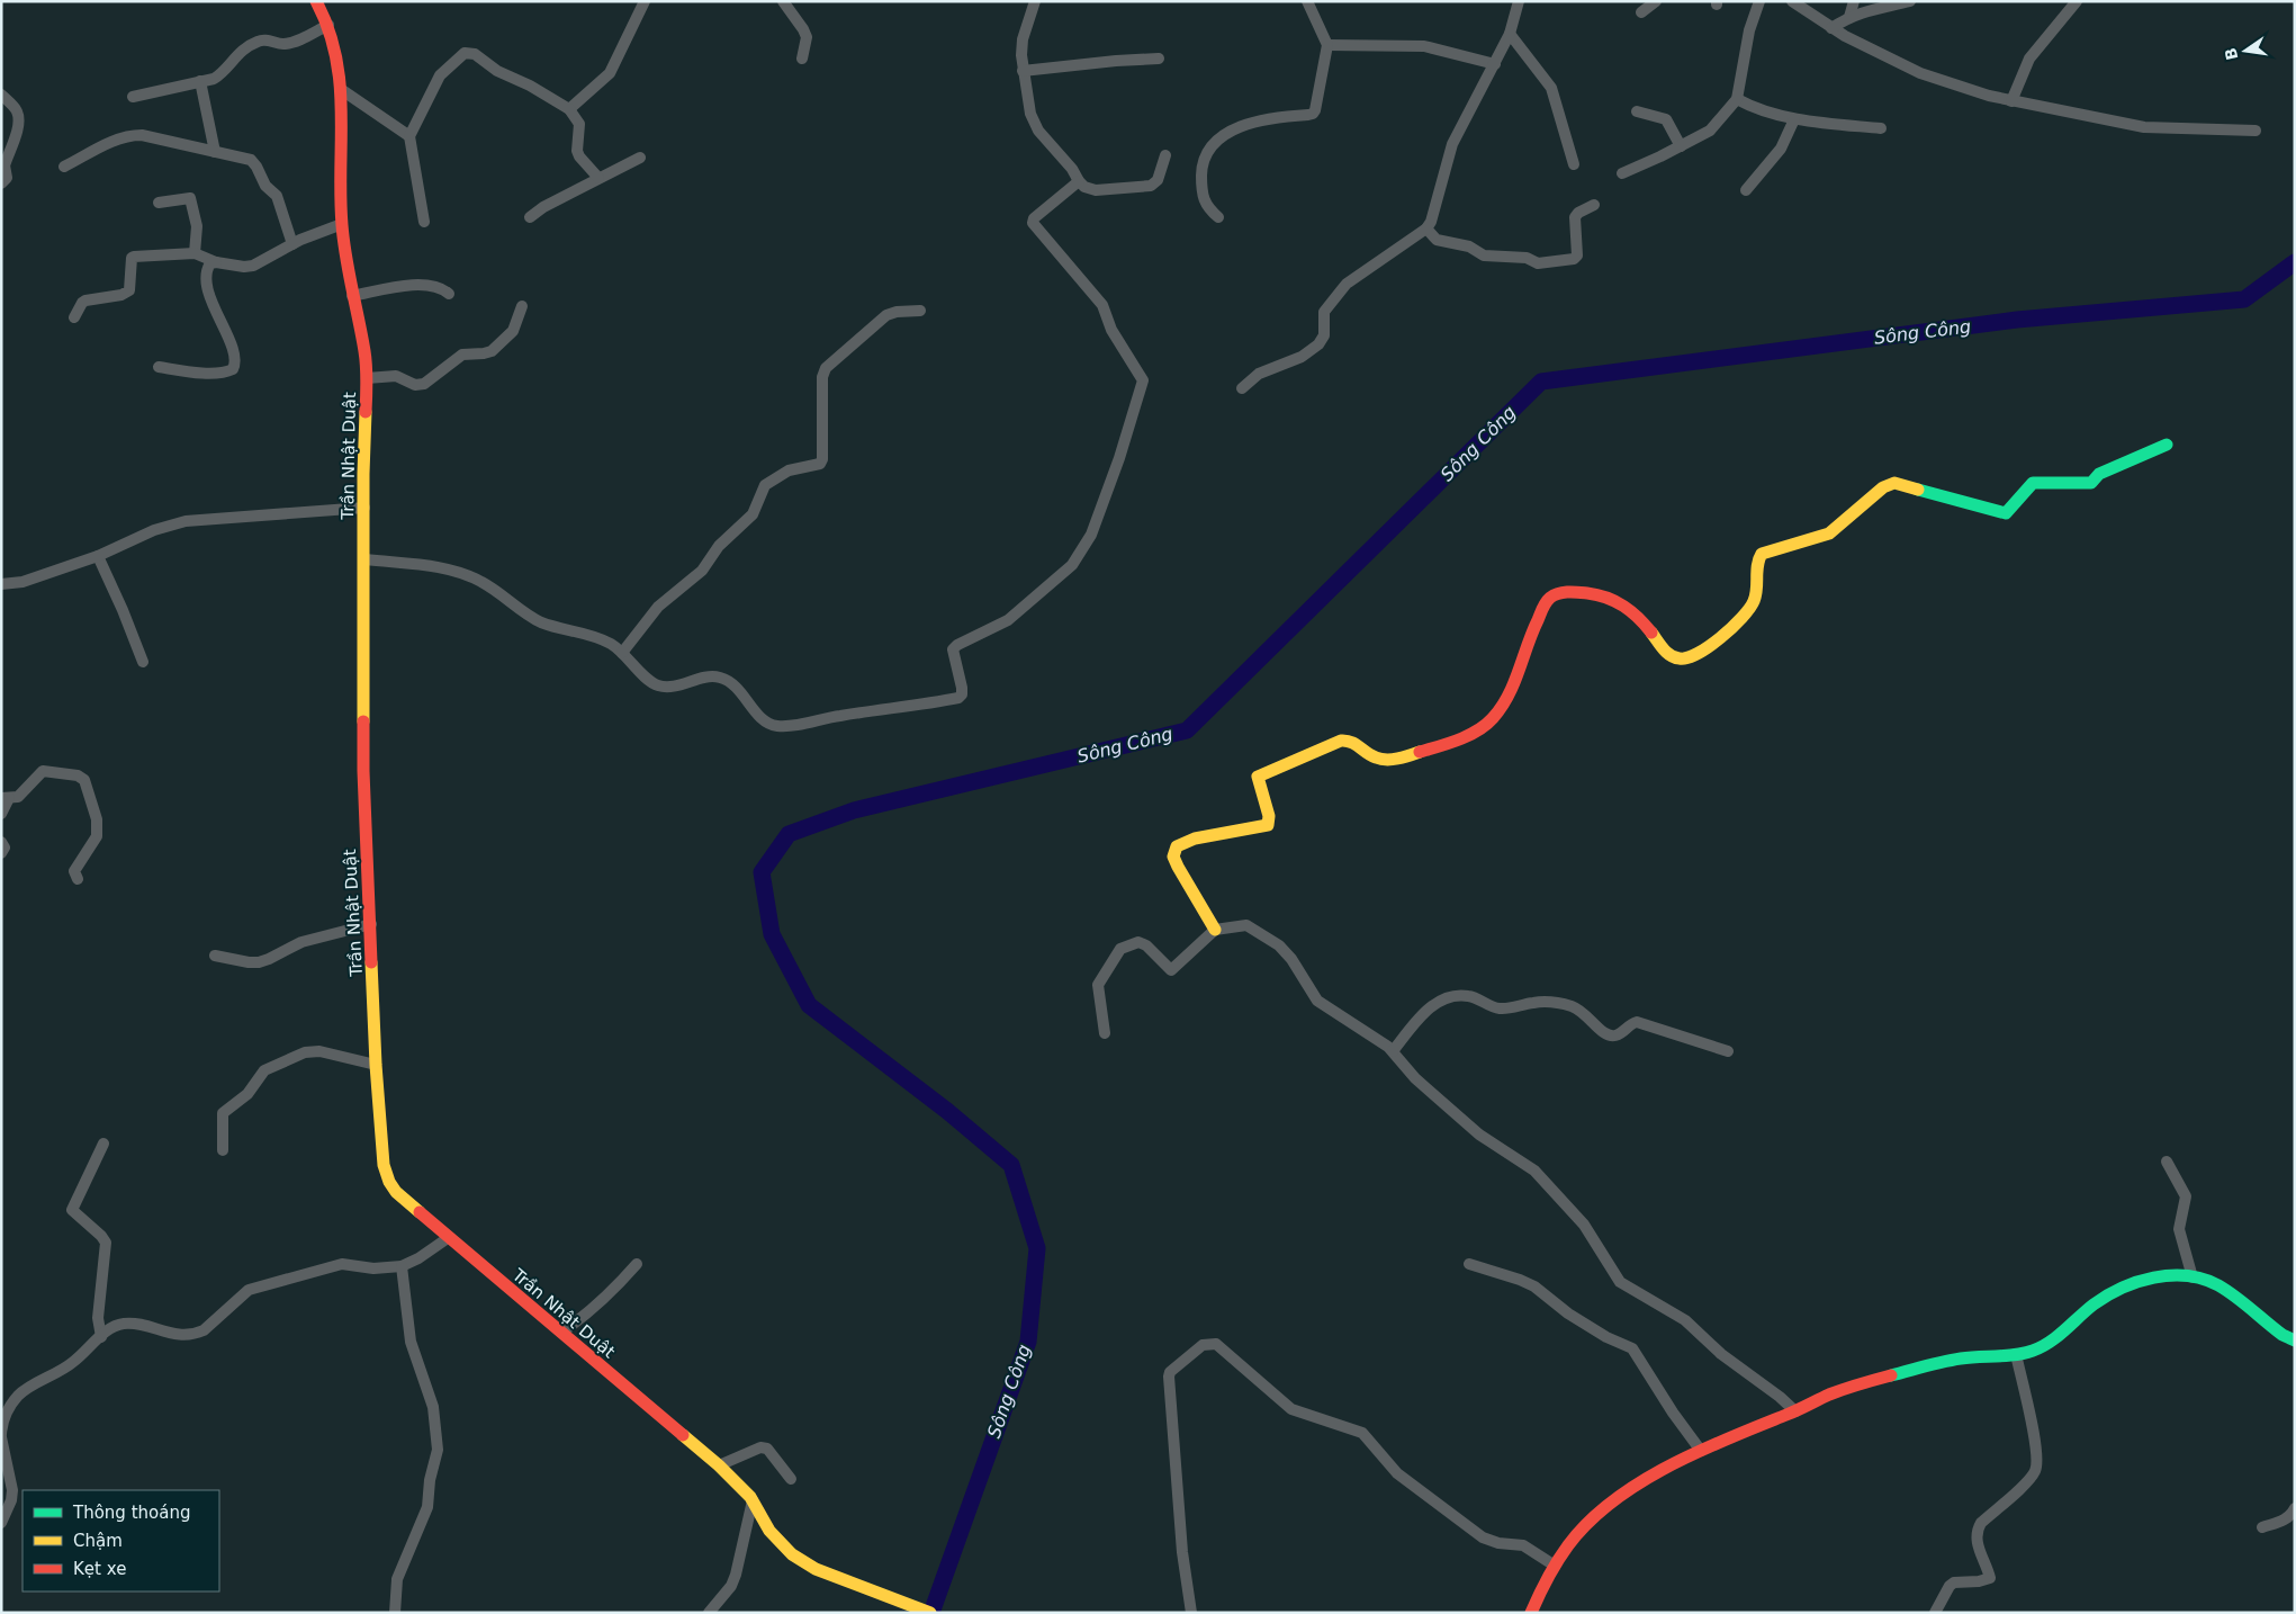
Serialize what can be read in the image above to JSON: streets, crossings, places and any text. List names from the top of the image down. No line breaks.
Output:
{"streets":{"street":["Trần Nhật Duật"]},"water":["Sông Công"],"legend":["Thông thoáng","Chậm","Kẹt xe"],"north":"left"}
